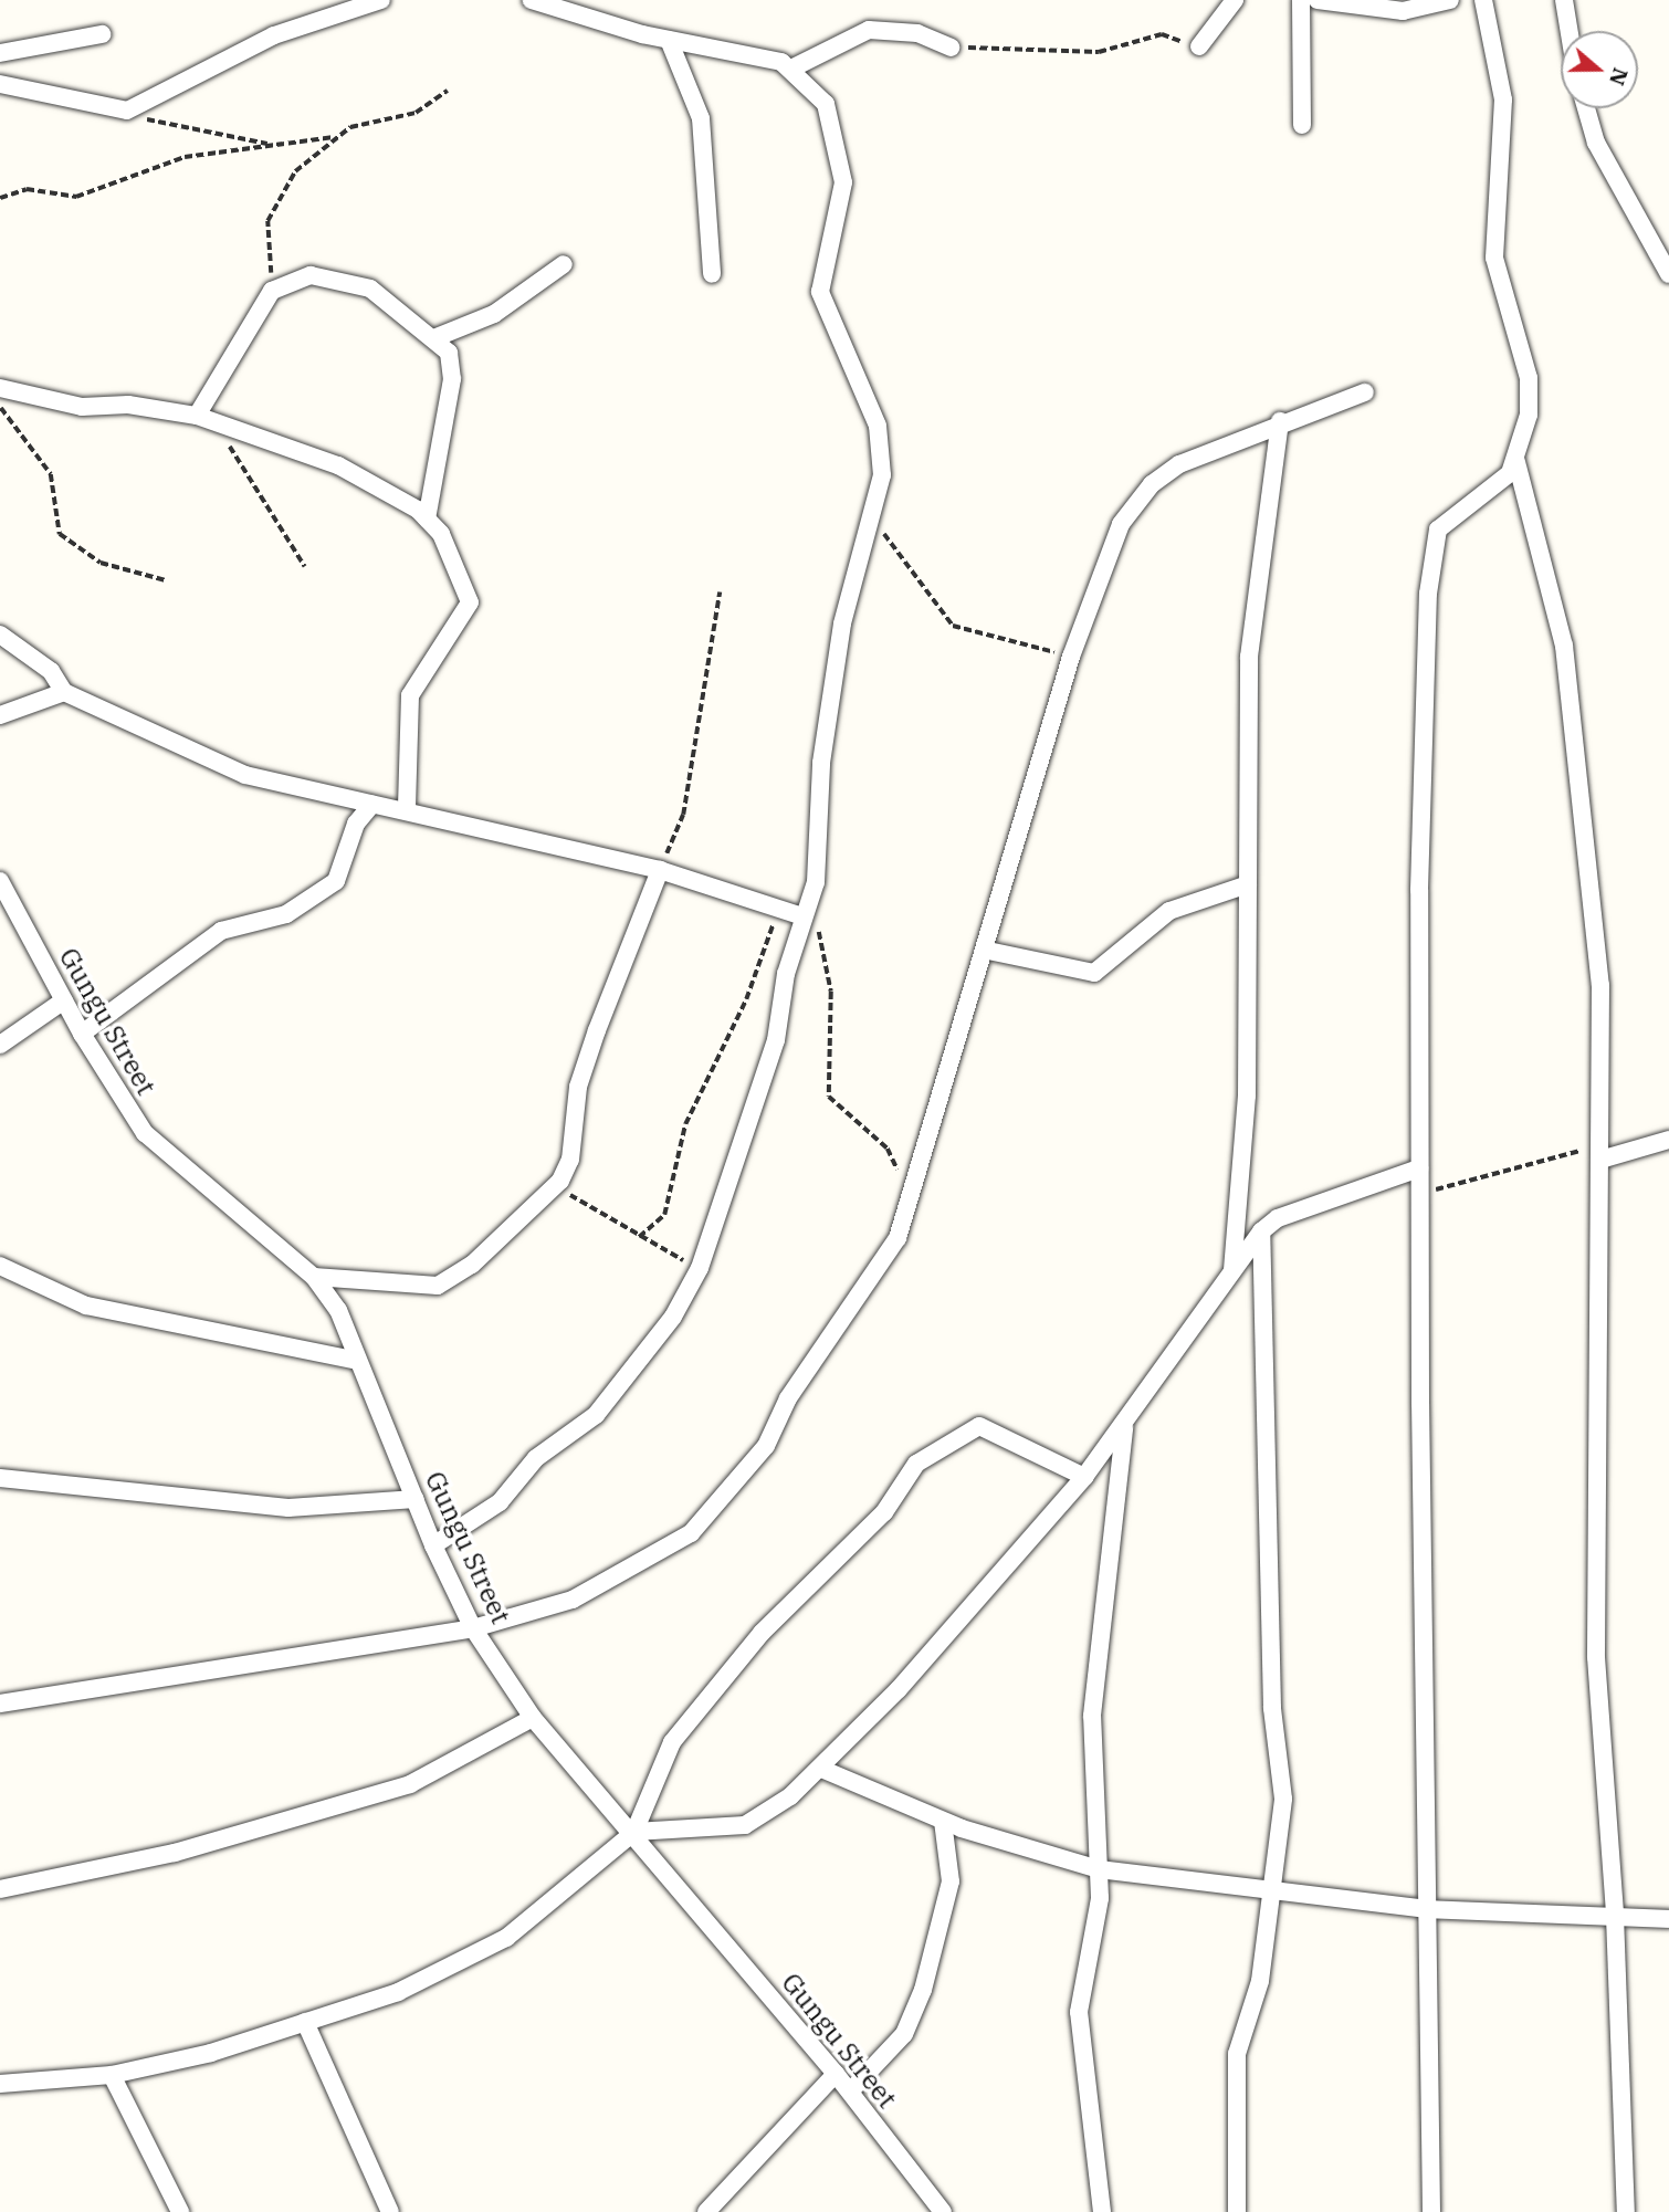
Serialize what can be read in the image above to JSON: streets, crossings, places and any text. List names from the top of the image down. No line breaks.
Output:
{"streets":{"street":["Gungu Street"]},"north":"right"}
